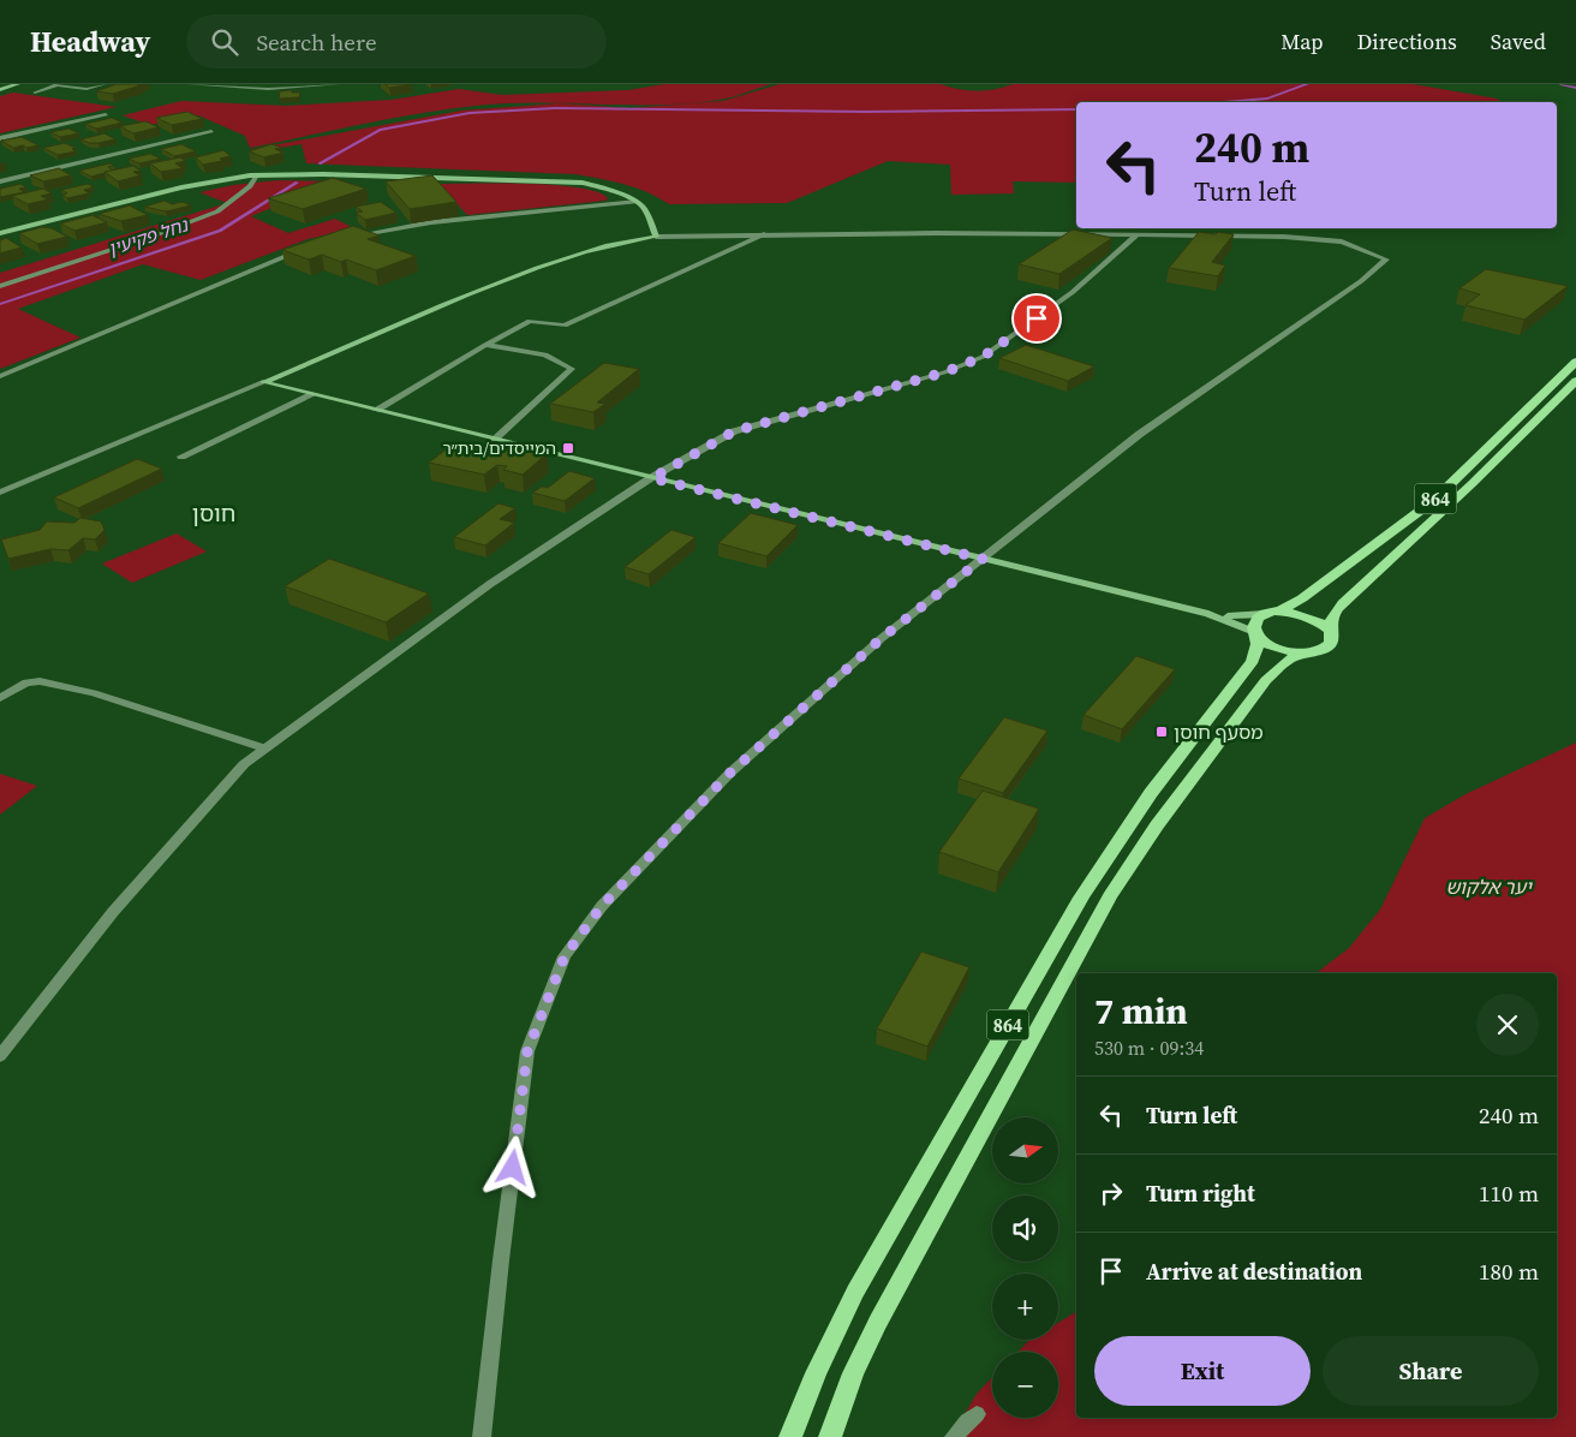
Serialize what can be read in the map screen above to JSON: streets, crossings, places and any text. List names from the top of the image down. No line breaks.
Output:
{"streets":{"main road":["864"]},"districts":["חוסן"],"water":["נחל פקיעין"],"parks":["יער אלקוש"],"places":{"transit":["המייסדים/בית״ר","מסעף חוסן"]},"north":"right","page":{"header":"Headway","search":"Search here","nav":["Map","Directions","Saved"],"turn":["240 m","Turn left"],"heading":["7 min","530 m · 09:34"],"list":[{"name":"Turn left","value":"240 m"},{"name":"Turn right","value":"110 m"},{"name":"Arrive at destination","value":"180 m"}],"map_buttons":["+","−"],"buttons":["Exit","Share"]}}
